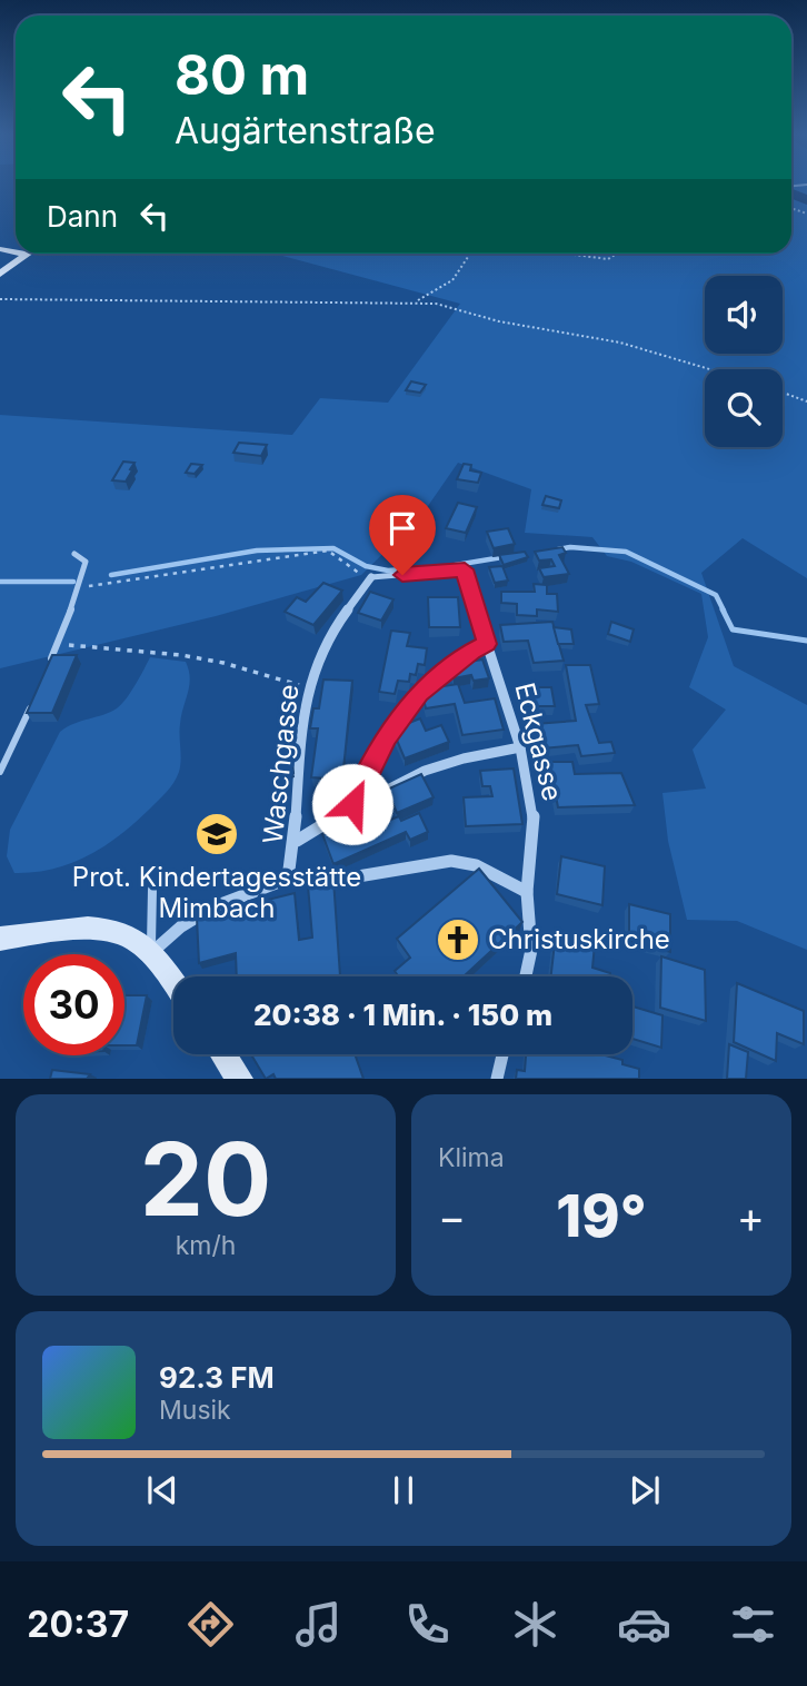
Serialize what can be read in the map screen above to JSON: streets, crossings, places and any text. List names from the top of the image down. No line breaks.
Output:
{"streets":{"street":["Eckgasse","Waschgasse"]},"places":{"school or university":["Prot. Kindertagesstätte Mimbach"],"church":["Christuskirche"]},"page":{"turn":["80 m","Augärtenstraße"],"then":"Dann","limit":"30","trip":"20:38 · 1 Min. · 150 m","tile":[["20","km/h"],"Klima"],"heat":["−","19°","+"],"song":["92.3 FM","Musik"],"tabs":"20:37"}}
